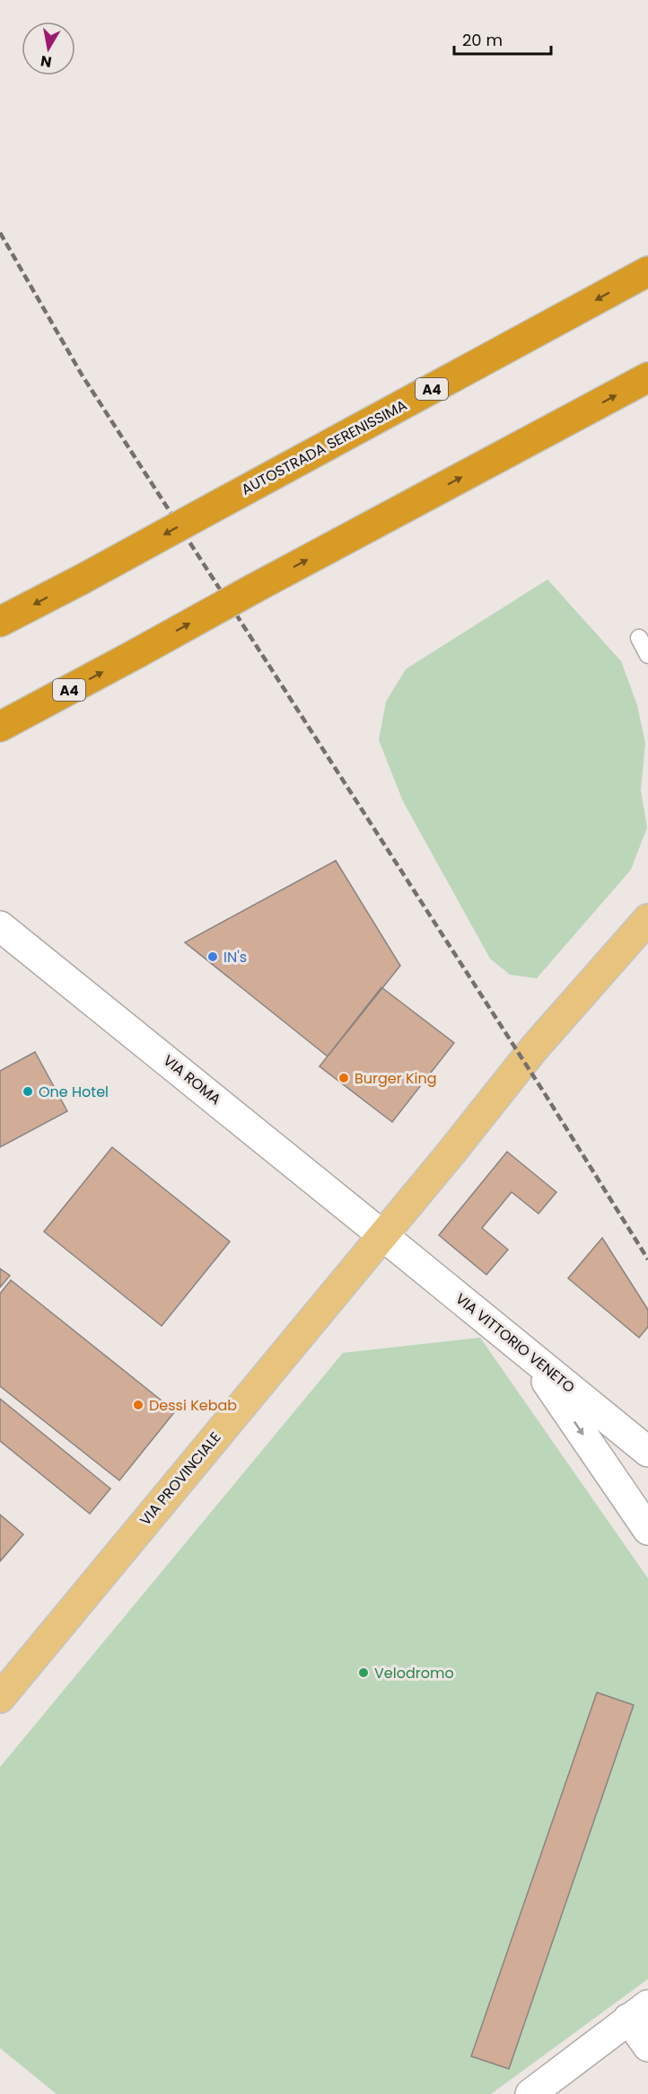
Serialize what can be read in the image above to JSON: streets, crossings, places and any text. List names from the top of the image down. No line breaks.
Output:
{"streets":{"highway":["A4","AUTOSTRADA SERENISSIMA"],"main road":["VIA PROVINCIALE"],"street":["VIA ROMA","VIA VITTORIO VENETO"]},"crossings":[["VIA ROMA","VIA VITTORIO VENETO"],["VIA ROMA","VIA PROVINCIALE"],["VIA VITTORIO VENETO","VIA PROVINCIALE"]],"places":["IN's","Burger King","One Hotel","Dessi Kebab","Velodromo"],"scale_bar":"20 m","north":"bottom"}
